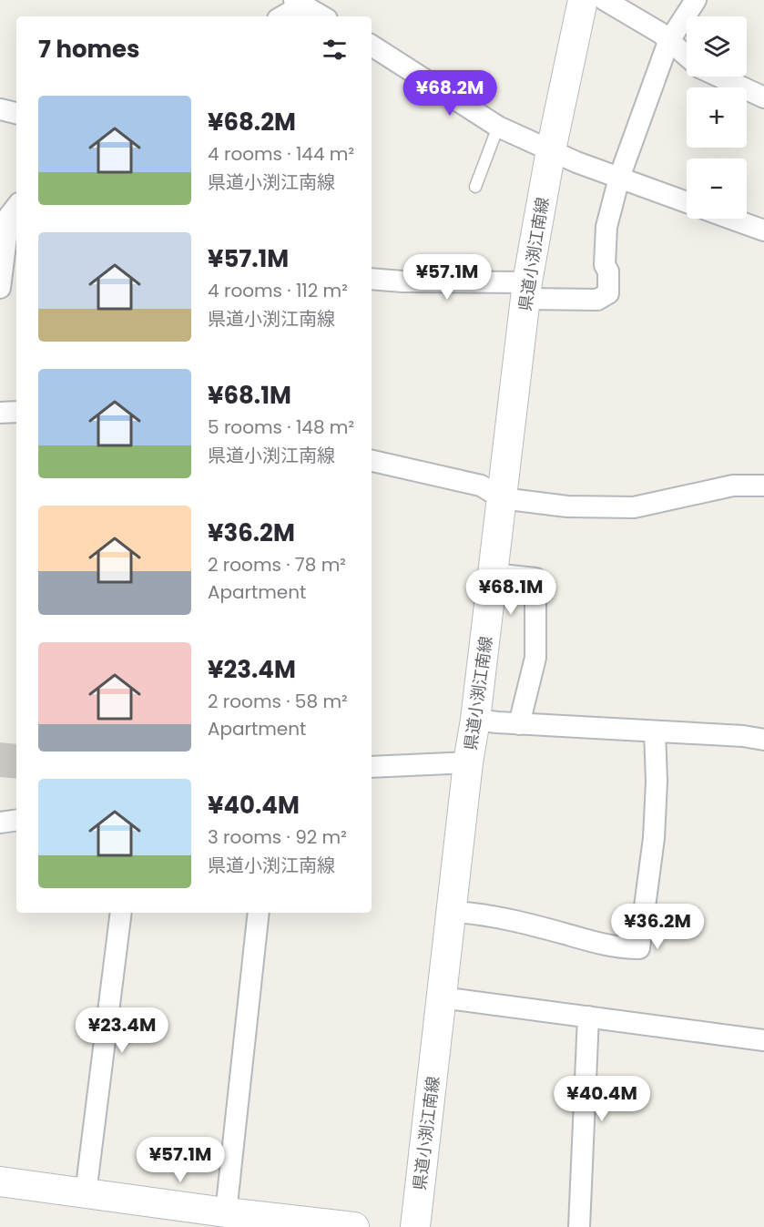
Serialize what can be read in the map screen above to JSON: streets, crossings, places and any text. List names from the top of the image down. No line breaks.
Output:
{"streets":{"main road":["県道小渕江南線"]},"page":{"map_buttons":["+","−"],"heading":"7 homes","price":["¥68.2M","¥57.1M","¥68.1M","¥36.2M","¥23.4M","¥40.4M","¥57.1M"],"list":[{"name":"¥68.2M","note":"4 rooms · 144 m² · 県道小渕江南線"},{"name":"¥57.1M","note":"4 rooms · 112 m² · 県道小渕江南線"},{"name":"¥68.1M","note":"5 rooms · 148 m² · 県道小渕江南線"},{"name":"¥36.2M","note":"2 rooms · 78 m² · Apartment"},{"name":"¥23.4M","note":"2 rooms · 58 m² · Apartment"},{"name":"¥40.4M","note":"3 rooms · 92 m² · 県道小渕江南線"}]}}
